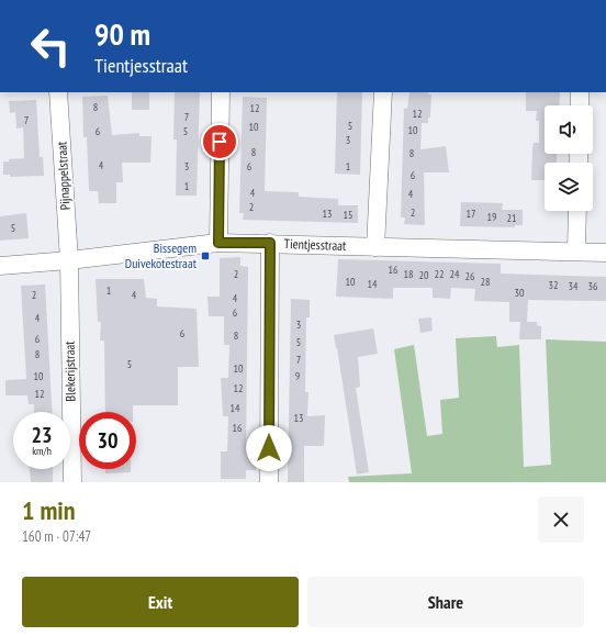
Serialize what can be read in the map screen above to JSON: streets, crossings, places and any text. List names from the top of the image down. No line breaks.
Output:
{"streets":{"street":["Pijnappelstraat","Tientjesstraat","Blekerijstraat"]},"crossings":[["Pijnappelstraat","Tientjesstraat"],["Pijnappelstraat","Blekerijstraat"],["Tientjesstraat","Blekerijstraat"]],"places":{"transit":["Bissegem Duivekotestraat"]},"house_numbers":["8","12","12","7","7","5","10","10","6","5","3","8","8","4","3","6","1","6","1","4","4","2","2","13","17","15","19","21","5","16","2","18","22","24","20","26","10","28","14","32","34","36","1","30","2","4","4","6","4","3","6","8","6","5","8","7","5","10","10","9","12","12","14","13","16"],"page":{"turn":["90 m","Tientjesstraat"],"speed":"23 km/h","limit":"30","heading":["1 min","160 m · 07:47"],"buttons":["Exit","Share"]}}
